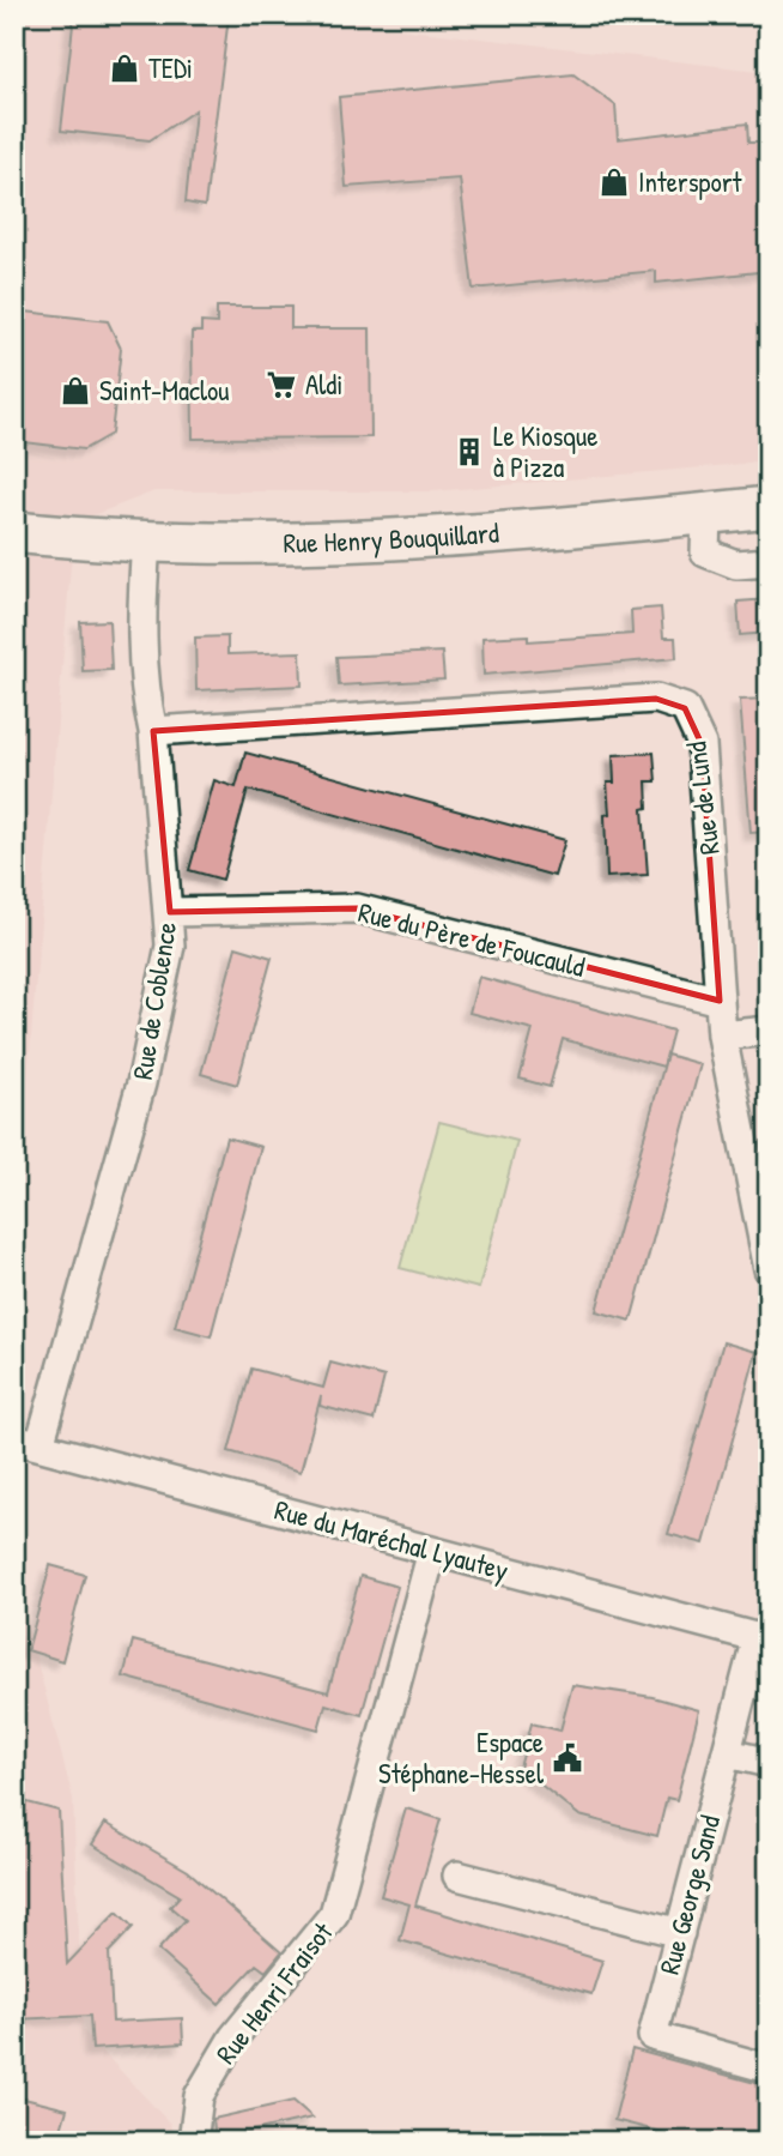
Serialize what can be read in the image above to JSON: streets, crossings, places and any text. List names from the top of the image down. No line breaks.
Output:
{"streets":{"main road":["Rue Henry Bouquillard"],"street":["Rue de Lund","Rue du Père de Foucauld","Rue de Coblence","Rue du Maréchal Lyautey","Rue George Sand","Rue Henri Fraisot"]},"crossings":[["Rue Henry Bouquillard","Rue de Coblence"],["Rue de Lund","Rue du Père de Foucauld"],["Rue de Lund","Rue de Coblence"],["Rue du Père de Foucauld","Rue de Coblence"],["Rue de Coblence","Rue du Maréchal Lyautey"],["Rue du Maréchal Lyautey","Rue George Sand"],["Rue du Maréchal Lyautey","Rue Henri Fraisot"]],"places":{"shop":["TEDi","Intersport","Saint-Maclou"],"supermarket":["Aldi"],"building":["Le Kiosque à Pizza"],"public building":["Espace Stéphane-Hessel"]}}
